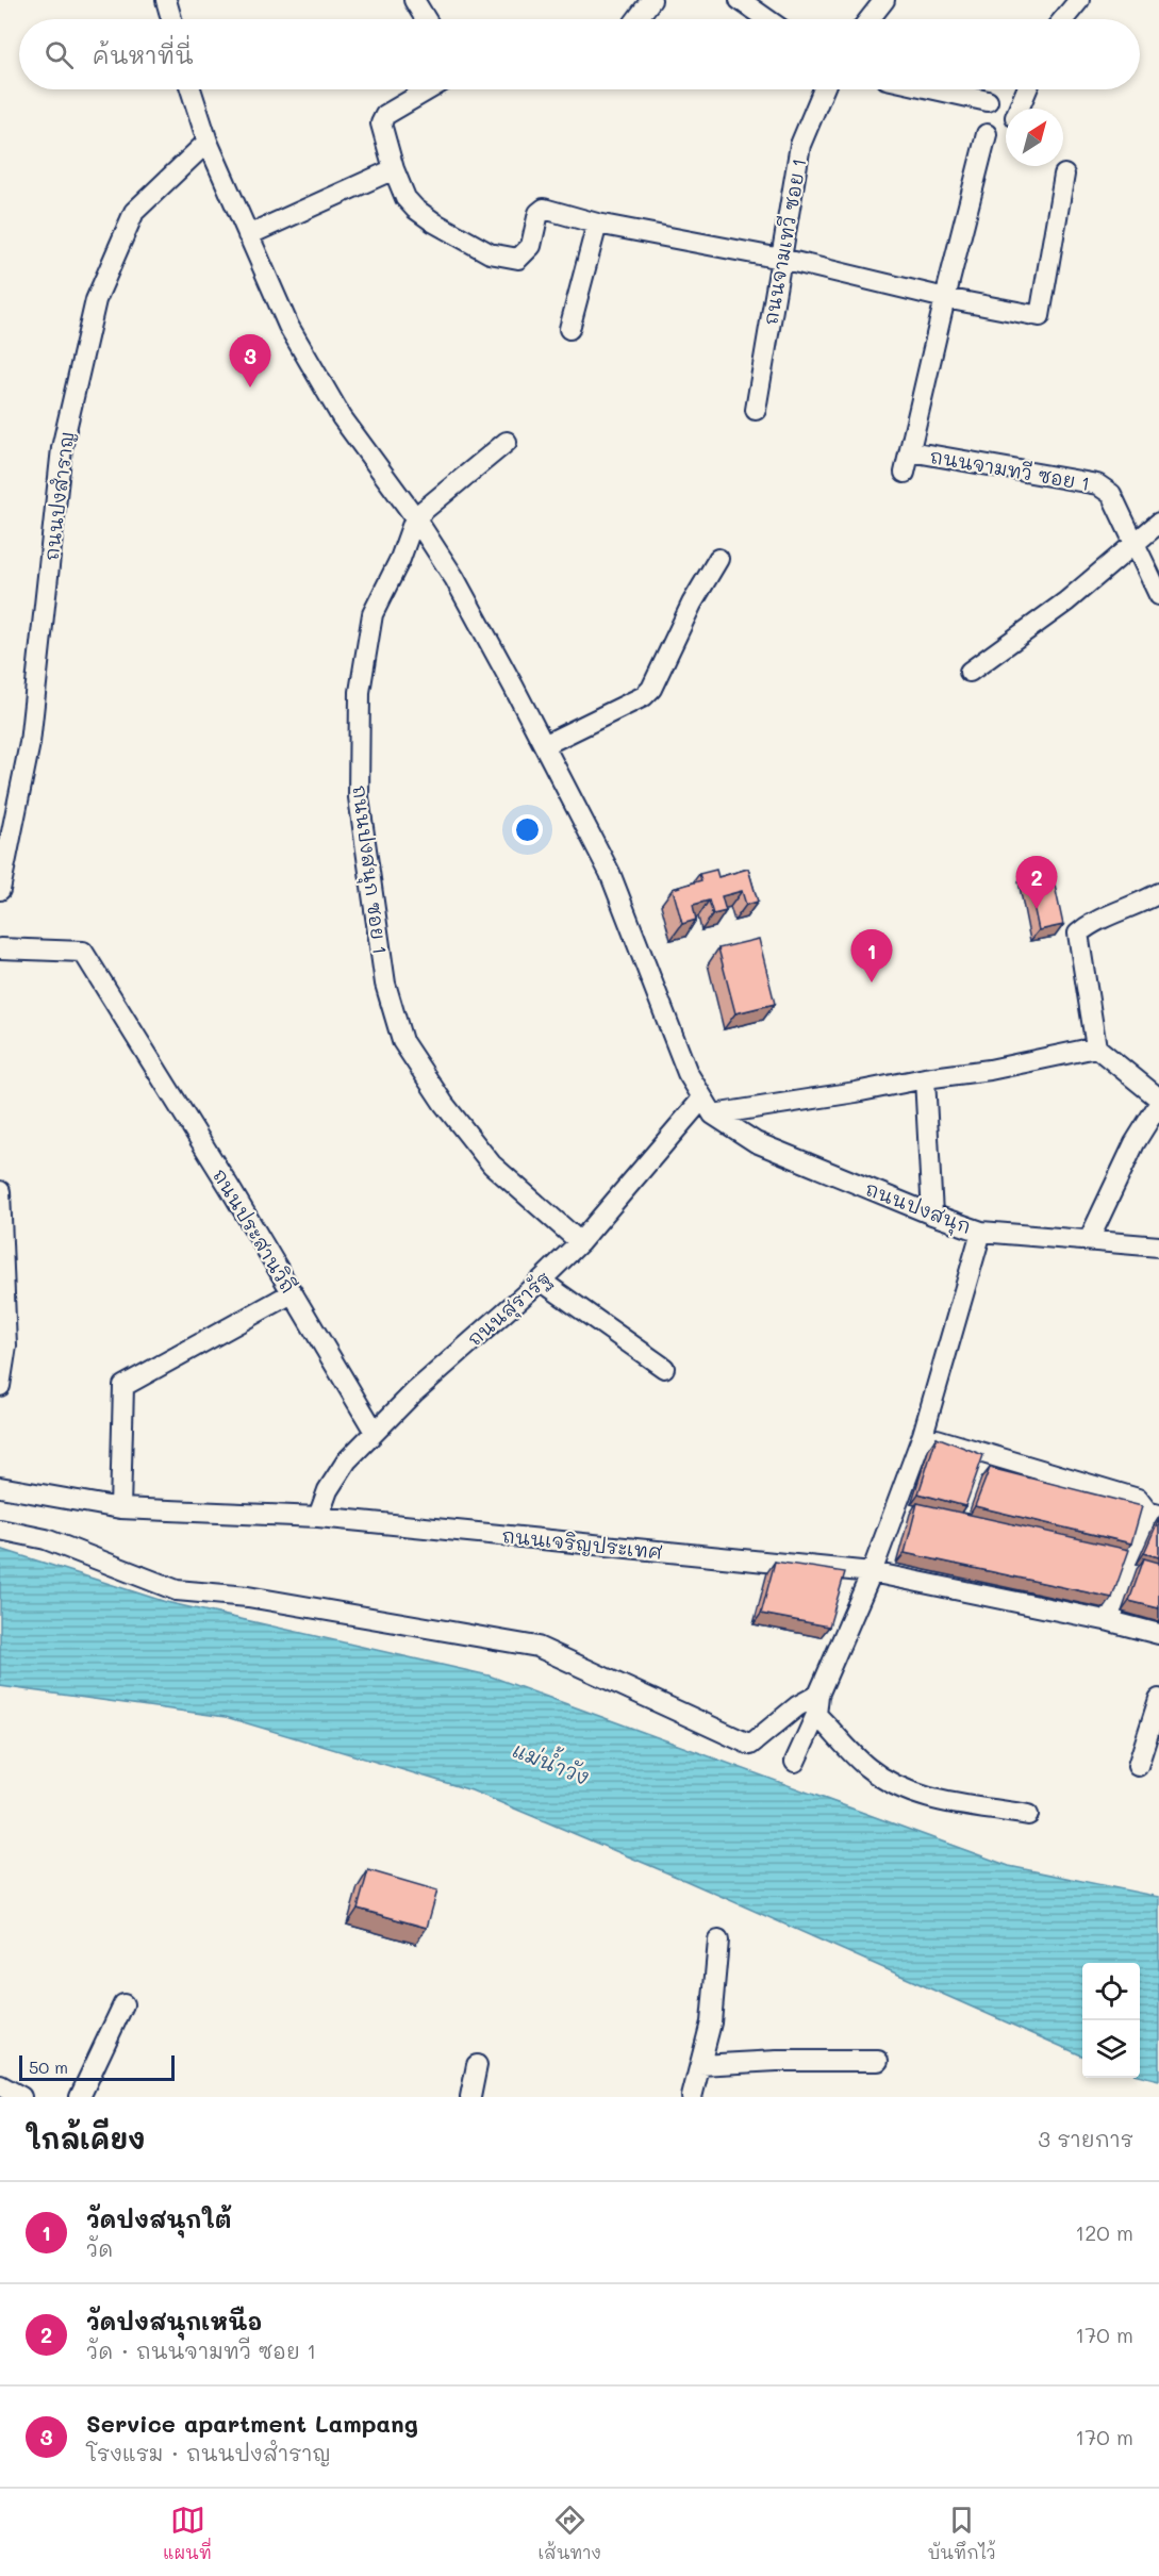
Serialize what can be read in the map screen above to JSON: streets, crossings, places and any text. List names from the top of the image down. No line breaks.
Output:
{"streets":{"street":["ถนนจามเทวี ซอย 1","ถนนจามทวี ซอย 1","ถนนปงสำราญ","ถนนปงสนุก ซอย 1","ถนนปงสนุก","ถนนประสานวิถี","ถนนสุรารัฐ","ถนนเจริญประเทศ"]},"crossings":[["ถนนปงสนุก ซอย 1","ถนนสุรารัฐ"],["ถนนปงสนุก","ถนนสุรารัฐ"],["ถนนประสานวิถี","ถนนสุรารัฐ"],["ถนนสุรารัฐ","ถนนเจริญประเทศ"]],"water":["แม่น้ำวัง"],"scale_bar":"50 m","north":"top right","page":{"search":"ค้นหาที่นี่","pins":["3","2","1"],"scale":"50 m","heading":["ใกล้เคียง","3 รายการ"],"list":[{"mark":"1","name":"วัดปงสนุกใต้","note":"วัด","value":"120 m"},{"mark":"2","name":"วัดปงสนุกเหนือ","note":"วัด · ถนนจามทวี ซอย 1","value":"170 m"},{"mark":"3","name":"Service apartment Lampang","note":"โรงแรม · ถนนปงสำราญ","value":"170 m"}],"nav":["แผนที่","เส้นทาง","บันทึกไว้"]}}
